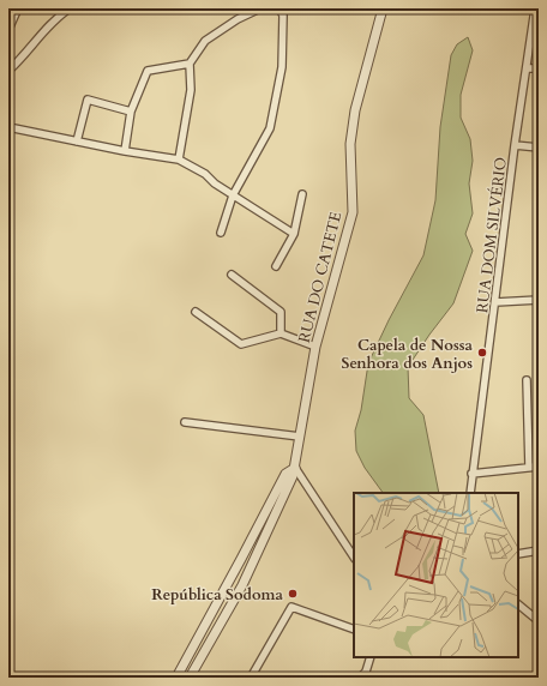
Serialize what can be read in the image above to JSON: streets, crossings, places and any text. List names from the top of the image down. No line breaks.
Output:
{"streets":{"street":["RUA DOM SILVÉRIO","RUA DO CATETE"]},"places":["Capela de Nossa Senhora dos Anjos","República Sodoma"]}
